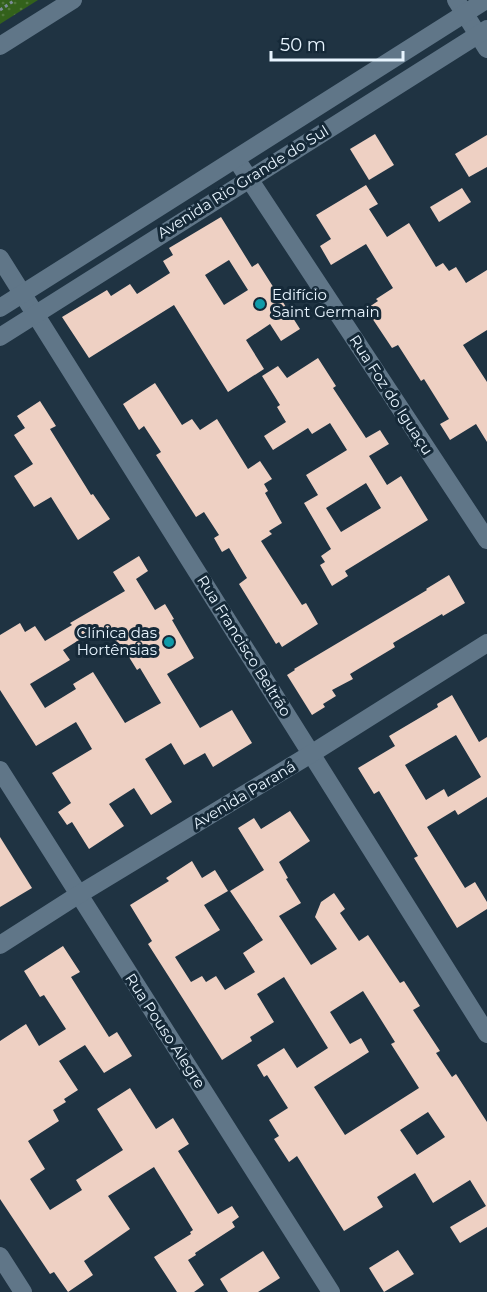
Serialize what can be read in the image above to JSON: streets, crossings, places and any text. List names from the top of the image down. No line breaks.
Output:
{"streets":{"street":["Avenida Rio Grande do Sul","Rua Foz do Iguaçu","Rua Francisco Beltrão","Avenida Paraná","Rua Pouso Alegre"]},"crossings":[["Avenida Rio Grande do Sul","Rua Foz do Iguaçu"],["Avenida Rio Grande do Sul","Rua Francisco Beltrão"],["Rua Francisco Beltrão","Avenida Paraná"],["Avenida Paraná","Rua Pouso Alegre"]],"places":["Edifício Saint Germain","Clínica das Hortênsias"],"scale_bar":"50 m"}
